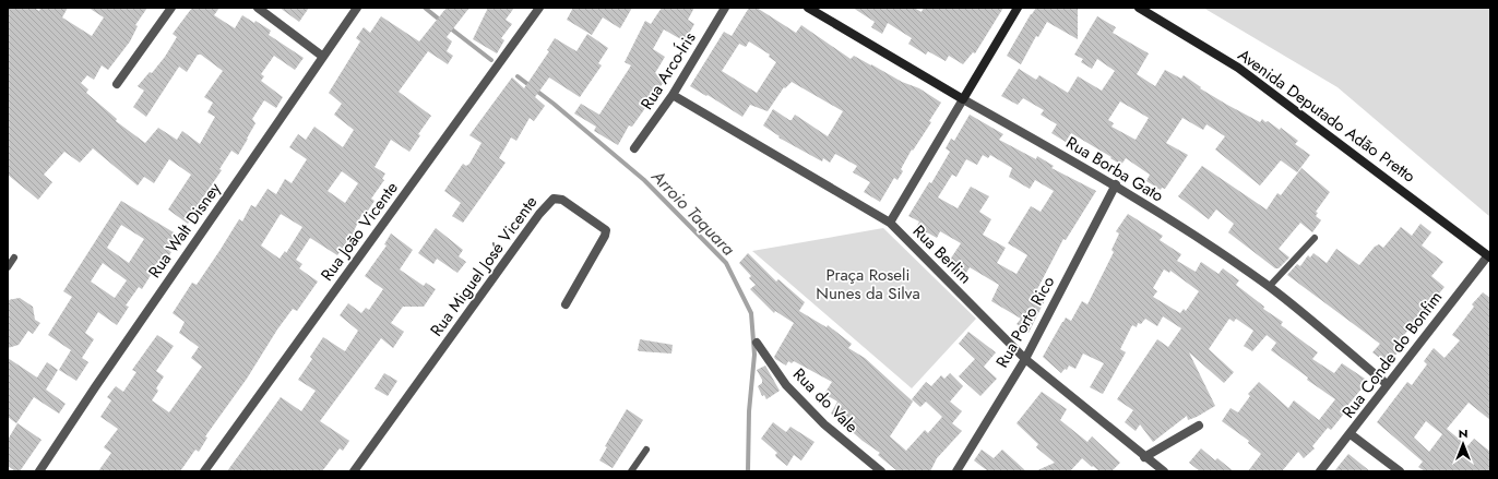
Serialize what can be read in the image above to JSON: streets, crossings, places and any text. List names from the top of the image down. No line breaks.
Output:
{"streets":{"street":["Rua Arco-Íris","Avenida Deputado Adão Pretto","Rua Borba Gato","Rua Walt Disney","Rua João Vicente","Rua Berlim","Rua Miguel José Vicente","Rua Porto Rico","Rua Conde do Bonfim","Rua do Vale"]},"crossings":[["Rua Arco-Íris","Rua Berlim"],["Avenida Deputado Adão Pretto","Rua Conde do Bonfim"],["Rua Borba Gato","Rua Porto Rico"],["Rua Borba Gato","Rua Conde do Bonfim"],["Rua Berlim","Rua Porto Rico"]],"water":["Arroio Taquara"],"parks":["Praça Roseli Nunes da Silva"],"north":"top"}
